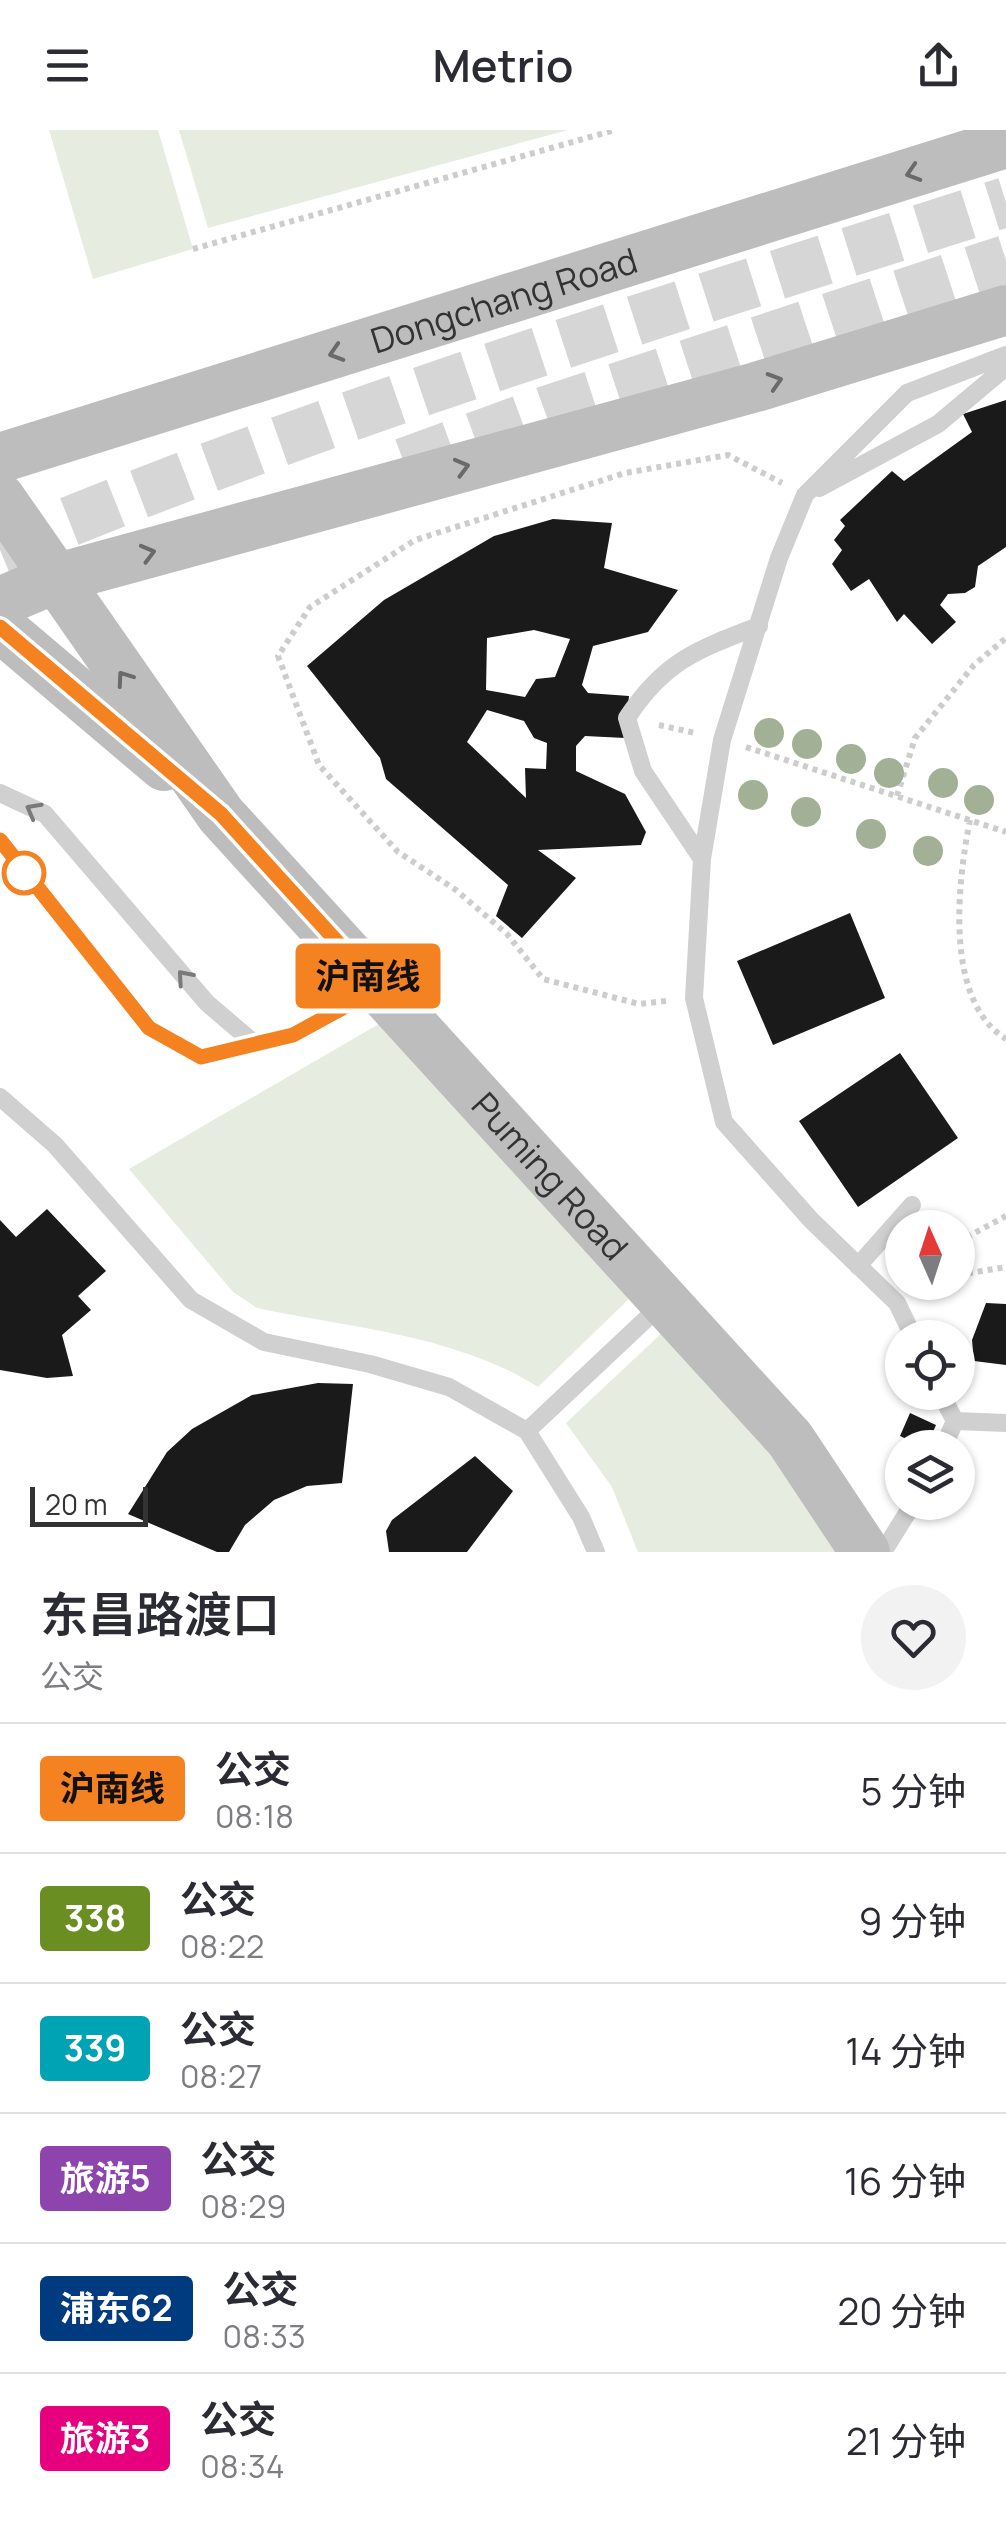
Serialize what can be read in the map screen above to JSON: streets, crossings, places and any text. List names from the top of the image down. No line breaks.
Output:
{"streets":{"main road":["Dongchang Road","Puming Road"]},"lines":["bus line 沪南线"],"scale_bar":"20 m","north":"top","page":{"header":"Metrio","on_map":"沪南线","scale":"20 m","heading":["东昌路渡口","公交"],"list":[{"mark":"沪南线","name":"公交","note":"08:18","value":"5 分钟"},{"mark":"338","name":"公交","note":"08:22","value":"9 分钟"},{"mark":"339","name":"公交","note":"08:27","value":"14 分钟"},{"mark":"旅游5","name":"公交","note":"08:29","value":"16 分钟"},{"mark":"浦东62","name":"公交","note":"08:33","value":"20 分钟"},{"mark":"旅游3","name":"公交","note":"08:34","value":"21 分钟"}]}}
